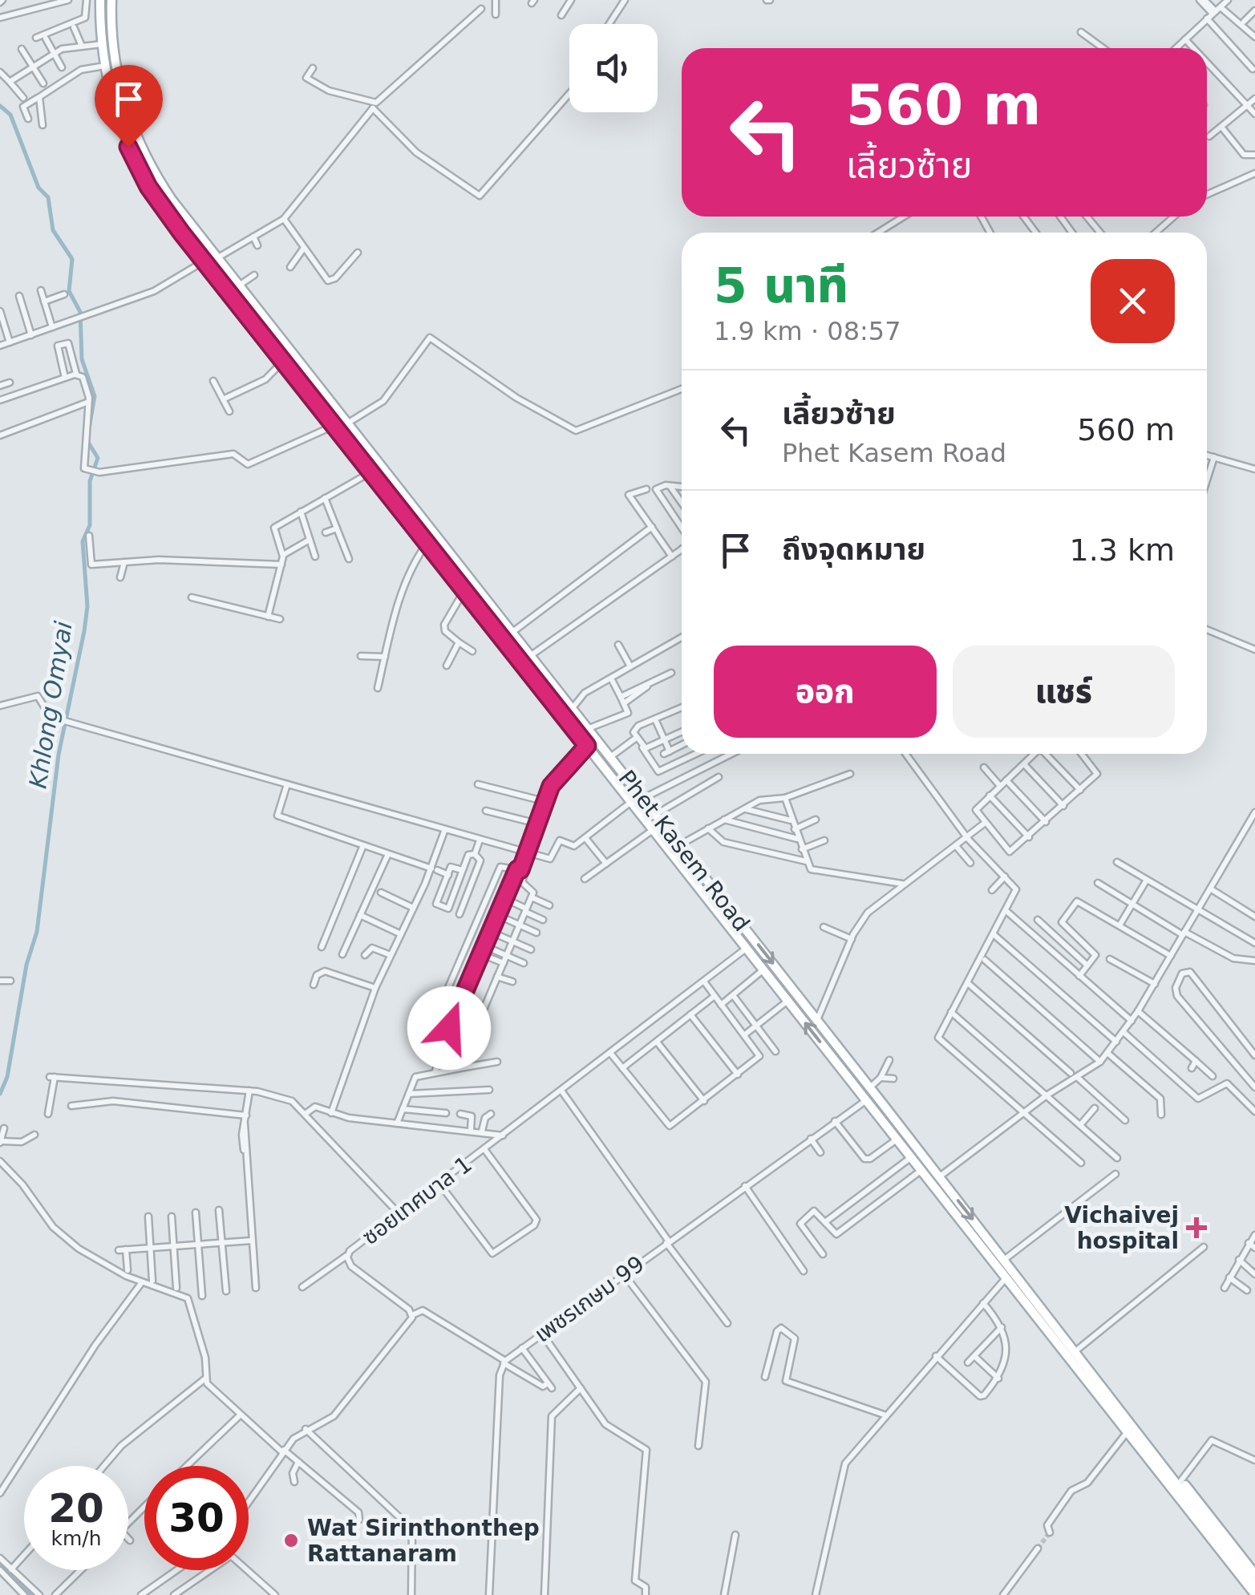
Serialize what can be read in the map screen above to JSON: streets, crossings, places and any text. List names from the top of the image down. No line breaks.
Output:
{"streets":{"main road":["Phet Kasem Road"],"street":["ซอยเทศบาล 1","เพชรเกษม 99"]},"crossings":[["Phet Kasem Road","ซอยเทศบาล 1"],["Phet Kasem Road","เพชรเกษม 99"]],"water":["Khlong Omyai"],"places":{"health":["Vichaivej hospital"],"other":["Wat Sirinthonthep Rattanaram"]},"page":{"turn":["560 m","เลี้ยวซ้าย"],"heading":["5 นาที","1.9 km · 08:57"],"list":[{"name":"เลี้ยวซ้าย","note":"Phet Kasem Road","value":"560 m"},{"name":"ถึงจุดหมาย","value":"1.3 km"}],"buttons":["ออก","แชร์"],"speed":"20 km/h","limit":"30"}}
